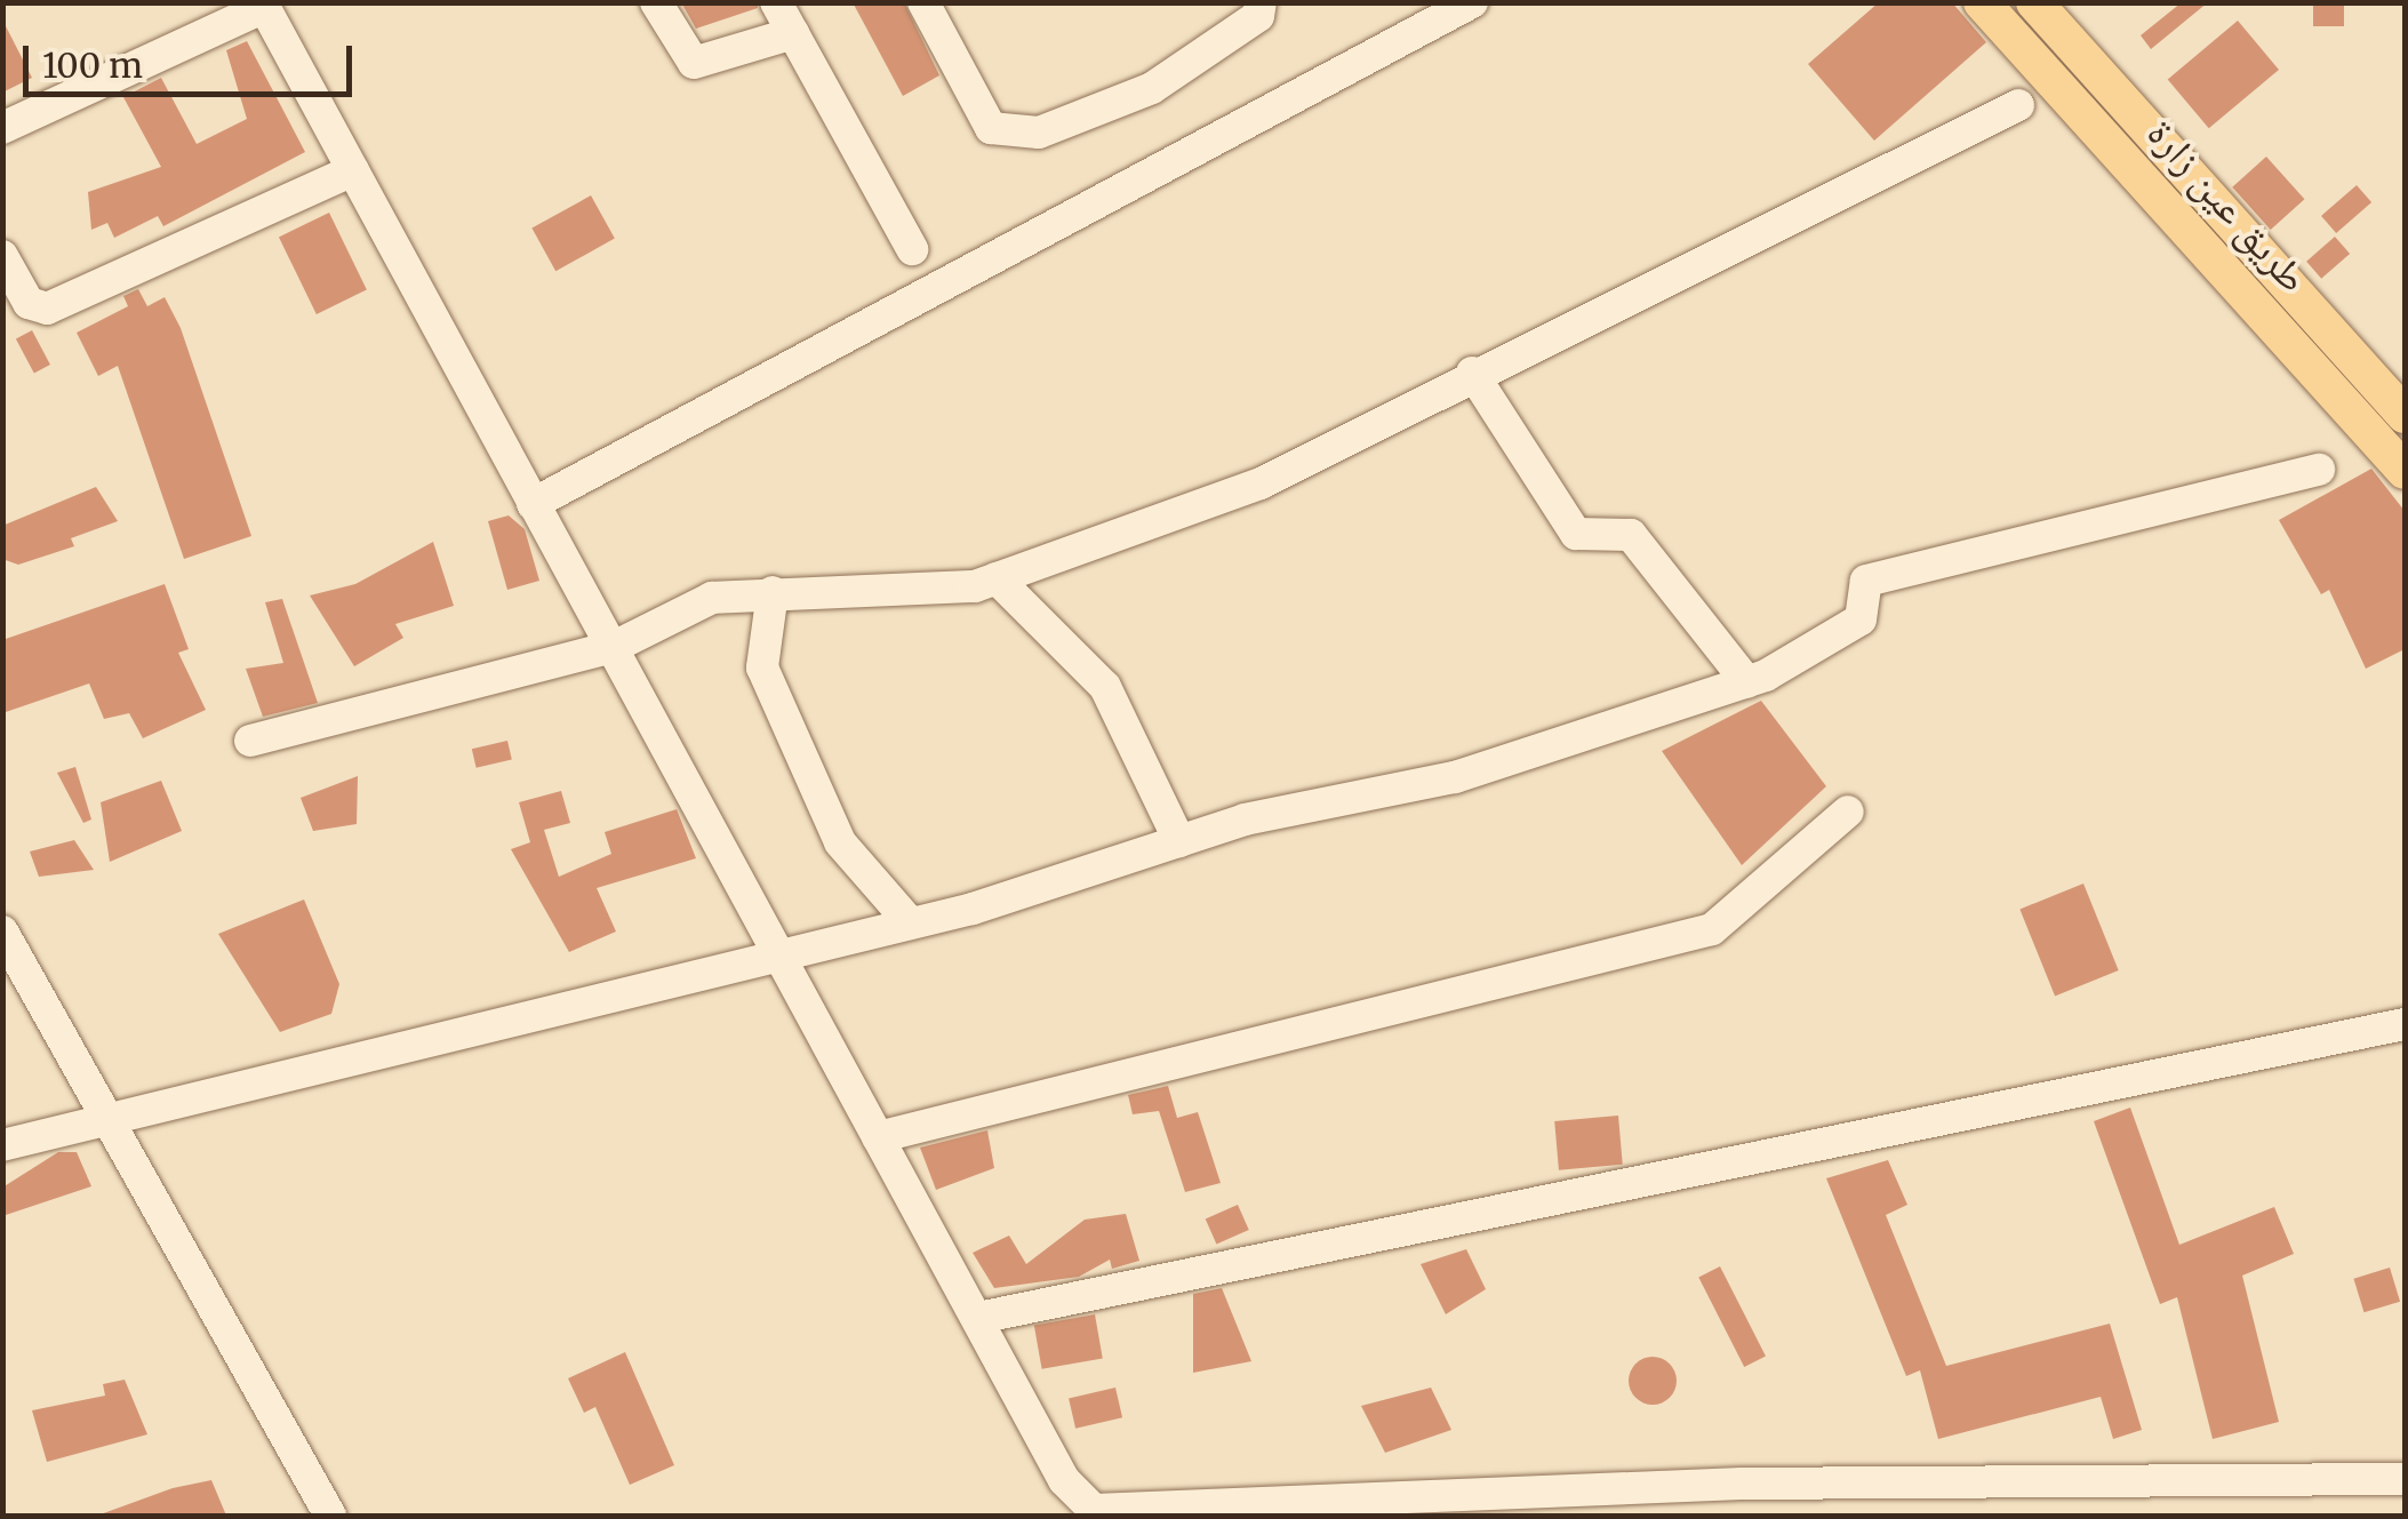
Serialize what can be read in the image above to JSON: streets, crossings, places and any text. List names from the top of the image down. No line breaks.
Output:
{"streets":{"main road":["طريق عين زارة"]},"scale_bar":"100 m"}
